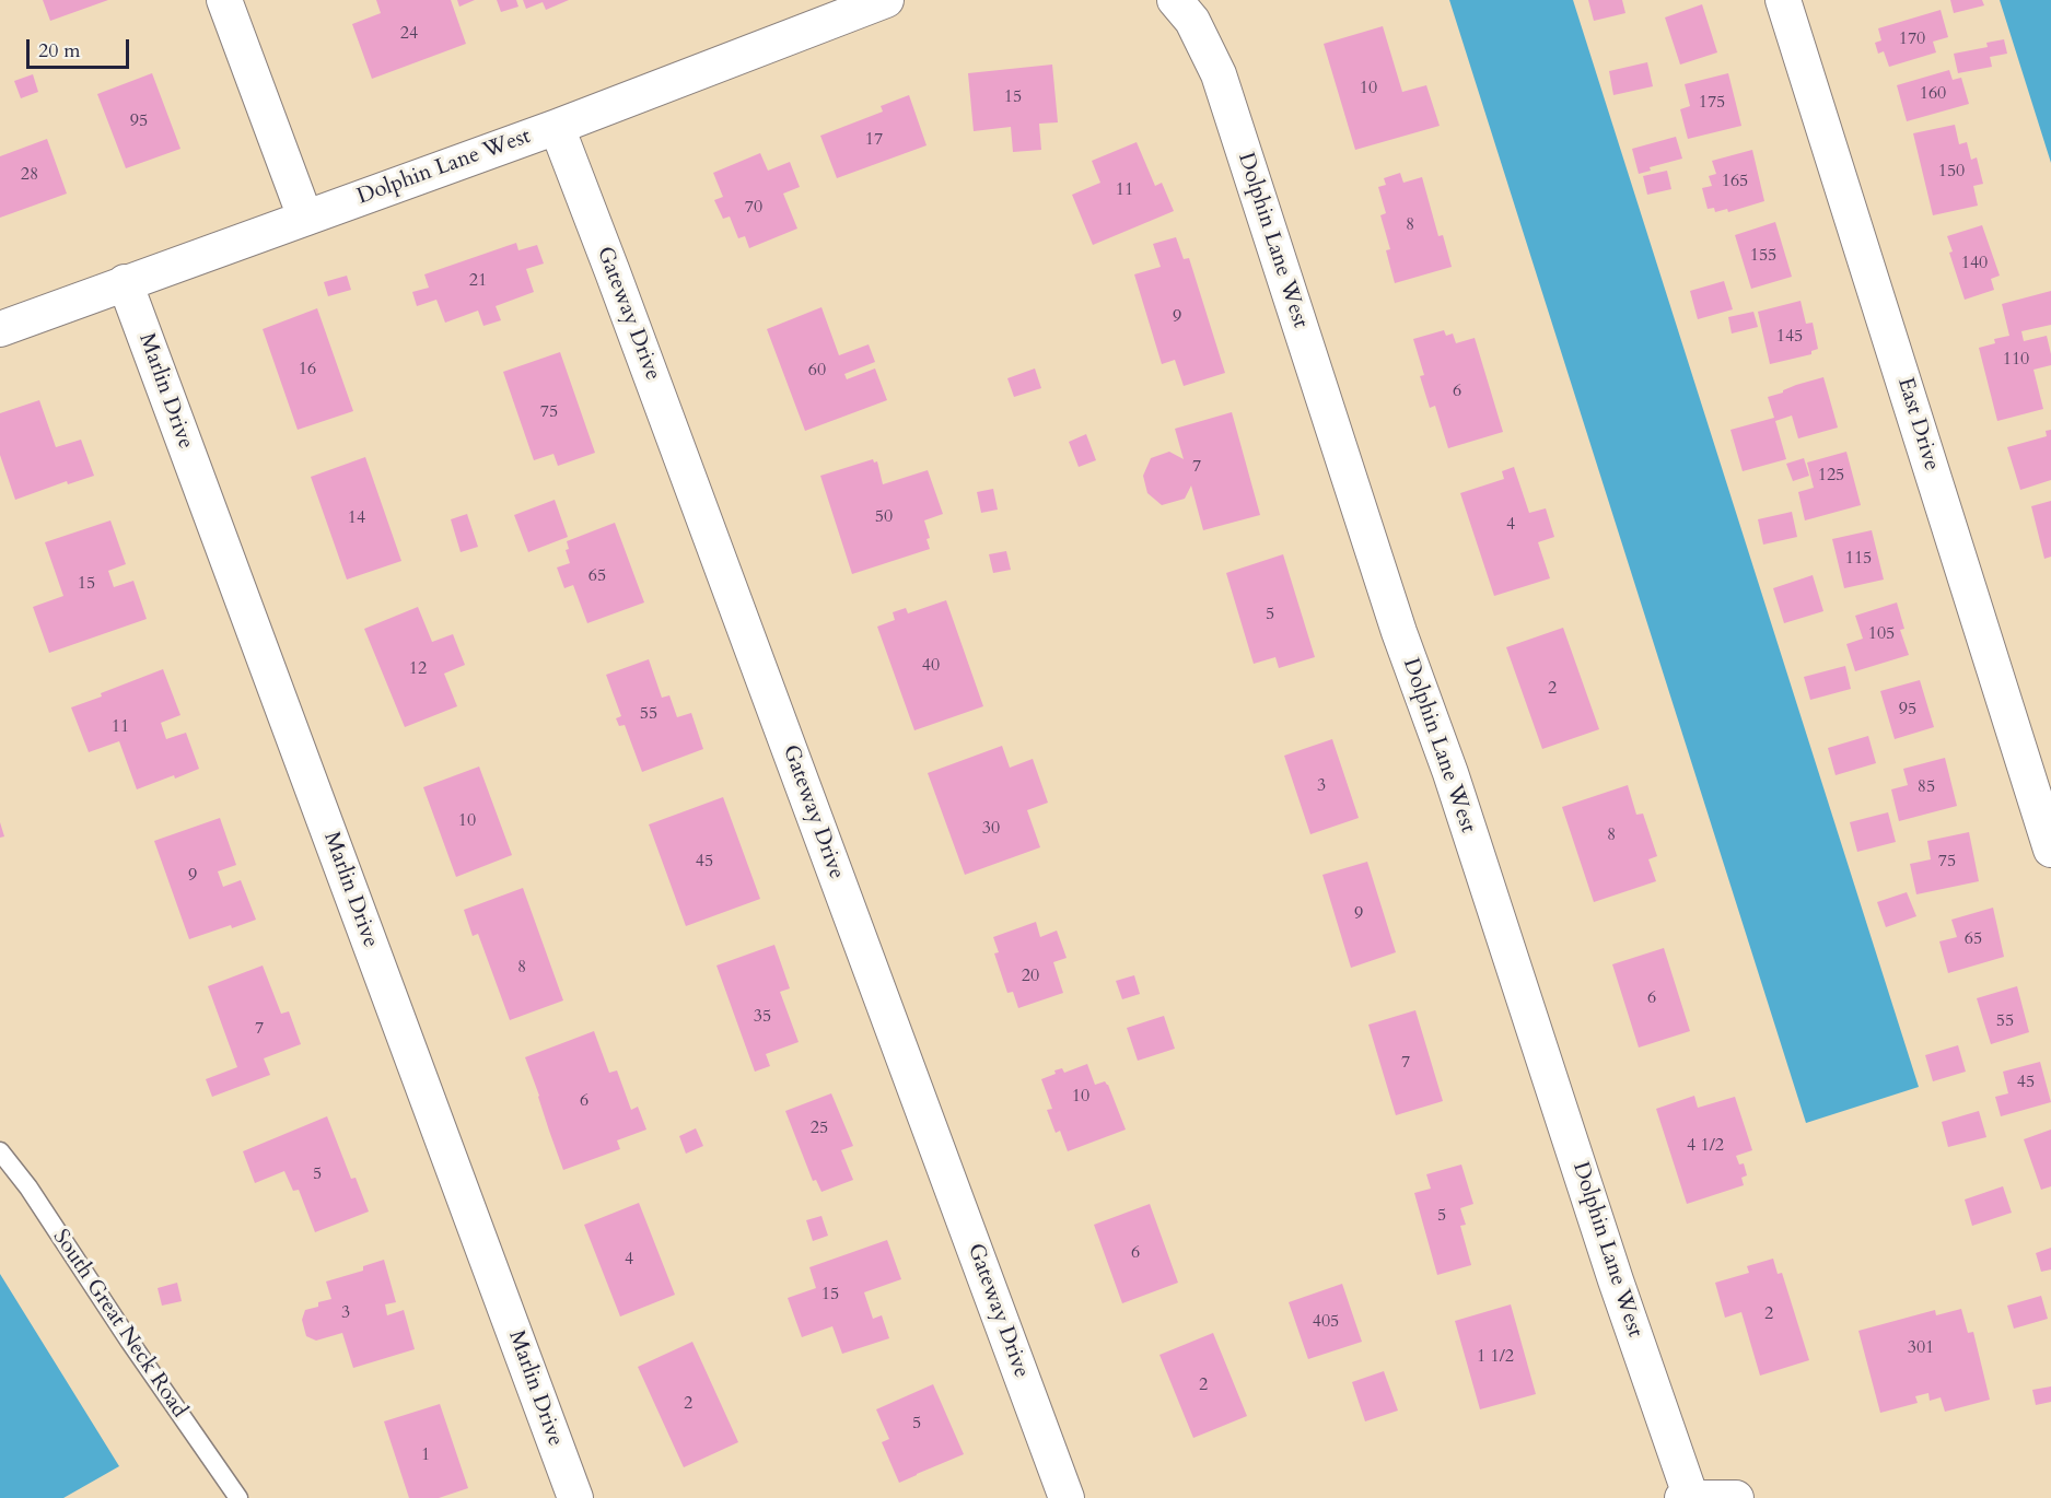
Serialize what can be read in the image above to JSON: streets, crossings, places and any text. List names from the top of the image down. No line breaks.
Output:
{"streets":{"street":["Dolphin Lane West","Gateway Drive","Marlin Drive","East Drive"],"lane":["South Great Neck Road"]},"crossings":[["Dolphin Lane West","Gateway Drive"],["Dolphin Lane West","Marlin Drive"]],"house_numbers":["24","170","10","160","15","175","95","17","150","28","165","11","70","8","155","140","21","9","145","110","16","60","6","75","7","125","50","14","4","115","65","15","5","105","40","12","2","95","55","11","3","85","10","30","8","45","75","9","9","65","8","20","6","35","55","7","7","45","10","6","25","4 1/2","5","5","6","4","15","3","2","405","301","1 1/2","2","2","5","1"],"scale_bar":"20 m"}
